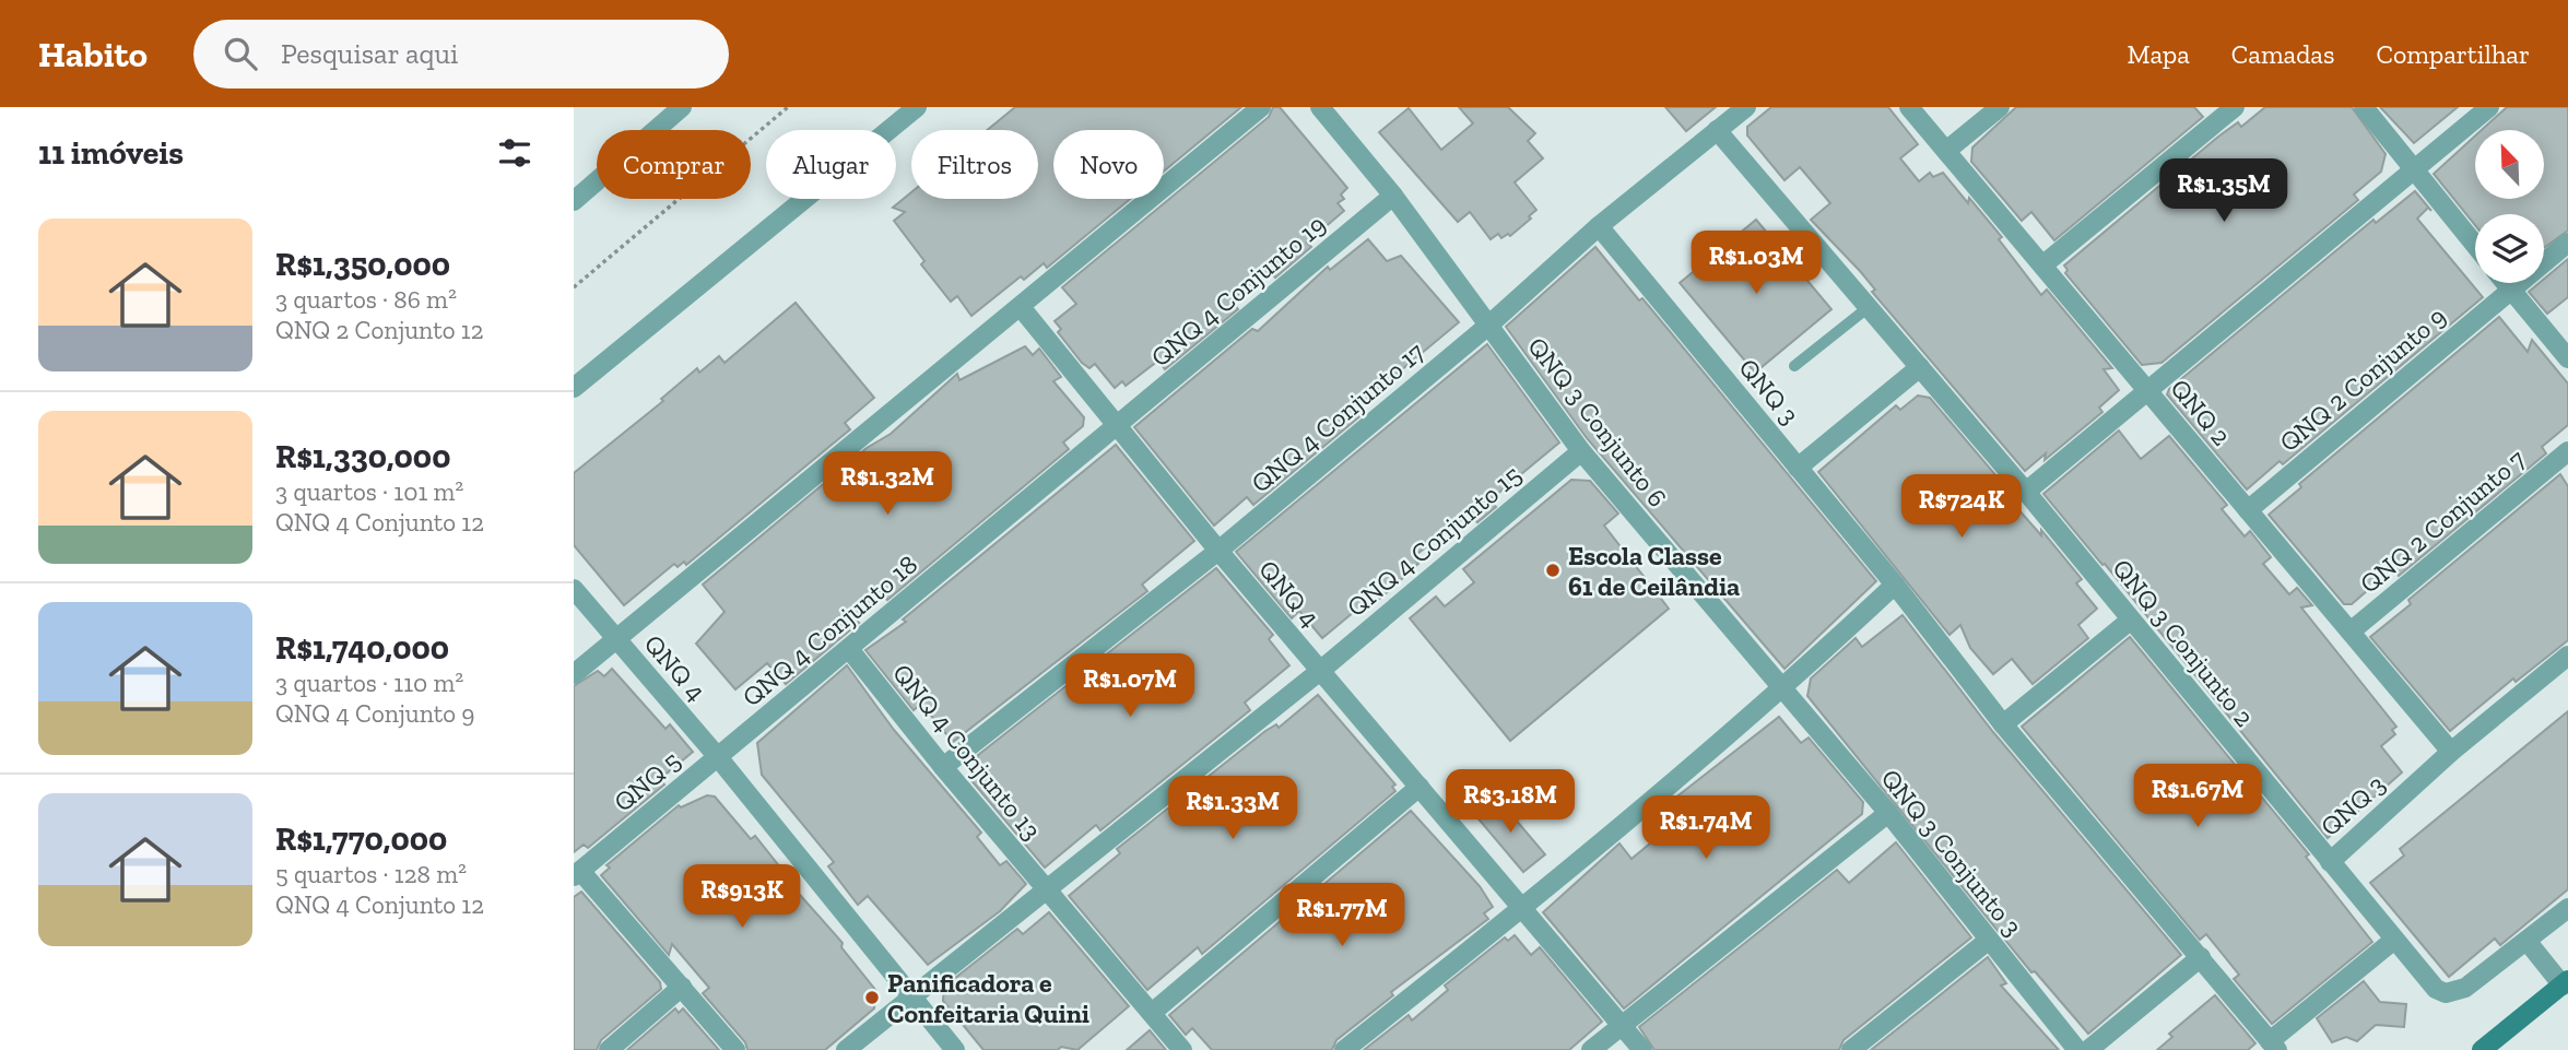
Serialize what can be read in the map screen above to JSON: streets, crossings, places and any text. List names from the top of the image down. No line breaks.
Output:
{"streets":{"street":["QNQ 4 Conjunto 19","QNQ 2 Conjunto 9","QNQ 3","QNQ 2","QNQ 4 Conjunto 17","QNQ 3 Conjunto 6","QNQ 2 Conjunto 7","QNQ 4 Conjunto 15","QNQ 4","QNQ 4 Conjunto 18","QNQ 3 Conjunto 2","QNQ 4 Conjunto 13","QNQ 5","QNQ 3 Conjunto 3"]},"crossings":[["QNQ 4 Conjunto 19","QNQ 4"],["QNQ 4 Conjunto 19","QNQ 4 Conjunto 18"],["QNQ 2 Conjunto 9","QNQ 2"],["QNQ 3","QNQ 2"],["QNQ 3","QNQ 3 Conjunto 2"],["QNQ 2","QNQ 2 Conjunto 7"],["QNQ 4 Conjunto 17","QNQ 3 Conjunto 6"],["QNQ 4 Conjunto 17","QNQ 4"],["QNQ 4 Conjunto 17","QNQ 4 Conjunto 13"],["QNQ 3 Conjunto 6","QNQ 4 Conjunto 15"],["QNQ 3 Conjunto 6","QNQ 3 Conjunto 3"],["QNQ 4 Conjunto 15","QNQ 4"],["QNQ 4 Conjunto 15","QNQ 4 Conjunto 13"],["QNQ 4","QNQ 4 Conjunto 18"],["QNQ 4","QNQ 5"],["QNQ 4 Conjunto 18","QNQ 4 Conjunto 13"],["QNQ 4 Conjunto 18","QNQ 5"]],"places":["Escola Classe 61 de Ceilândia","Panificadora e Confeitaria Quini"],"north":"top left","page":{"header":"Habito","search":"Pesquisar aqui","nav":["Mapa","Camadas","Compartilhar"],"heading":"11 imóveis","chip":["Comprar","Alugar","Filtros","Novo"],"price":["R$1.35M","R$1.03M","R$1.32M","R$724K","R$1.07M","R$1.67M","R$3.18M","R$1.33M","R$1.74M","R$913K","R$1.77M"],"list":[{"name":"R$1,350,000","note":"3 quartos · 86 m² · QNQ 2 Conjunto 12"},{"name":"R$1,330,000","note":"3 quartos · 101 m² · QNQ 4 Conjunto 12"},{"name":"R$1,740,000","note":"3 quartos · 110 m² · QNQ 4 Conjunto 9"},{"name":"R$1,770,000","note":"5 quartos · 128 m² · QNQ 4 Conjunto 12"}]}}
